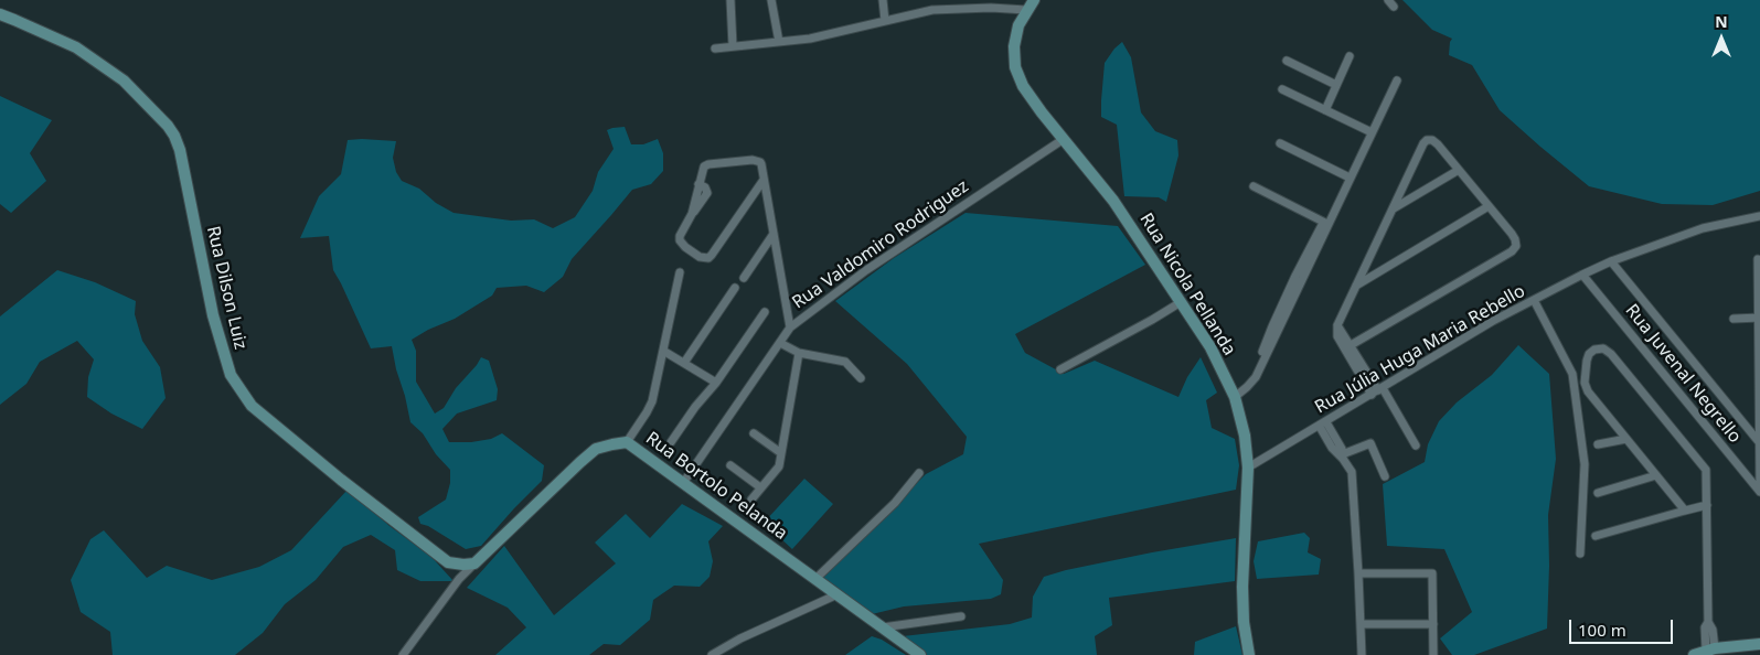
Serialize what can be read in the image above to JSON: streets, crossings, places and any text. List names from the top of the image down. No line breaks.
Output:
{"streets":{"street":["Rua Valdomiro Rodriguez","Rua Nicola Pellanda","Rua Dilson Luiz","Rua Júlia Huga Maria Rebello","Rua Juvenal Negrello","Rua Bortolo Pelanda"]},"crossings":[["Rua Valdomiro Rodriguez","Rua Nicola Pellanda"],["Rua Valdomiro Rodriguez","Rua Bortolo Pelanda"],["Rua Nicola Pellanda","Rua Júlia Huga Maria Rebello"],["Rua Júlia Huga Maria Rebello","Rua Juvenal Negrello"]],"scale_bar":"100 m","north":"top"}
